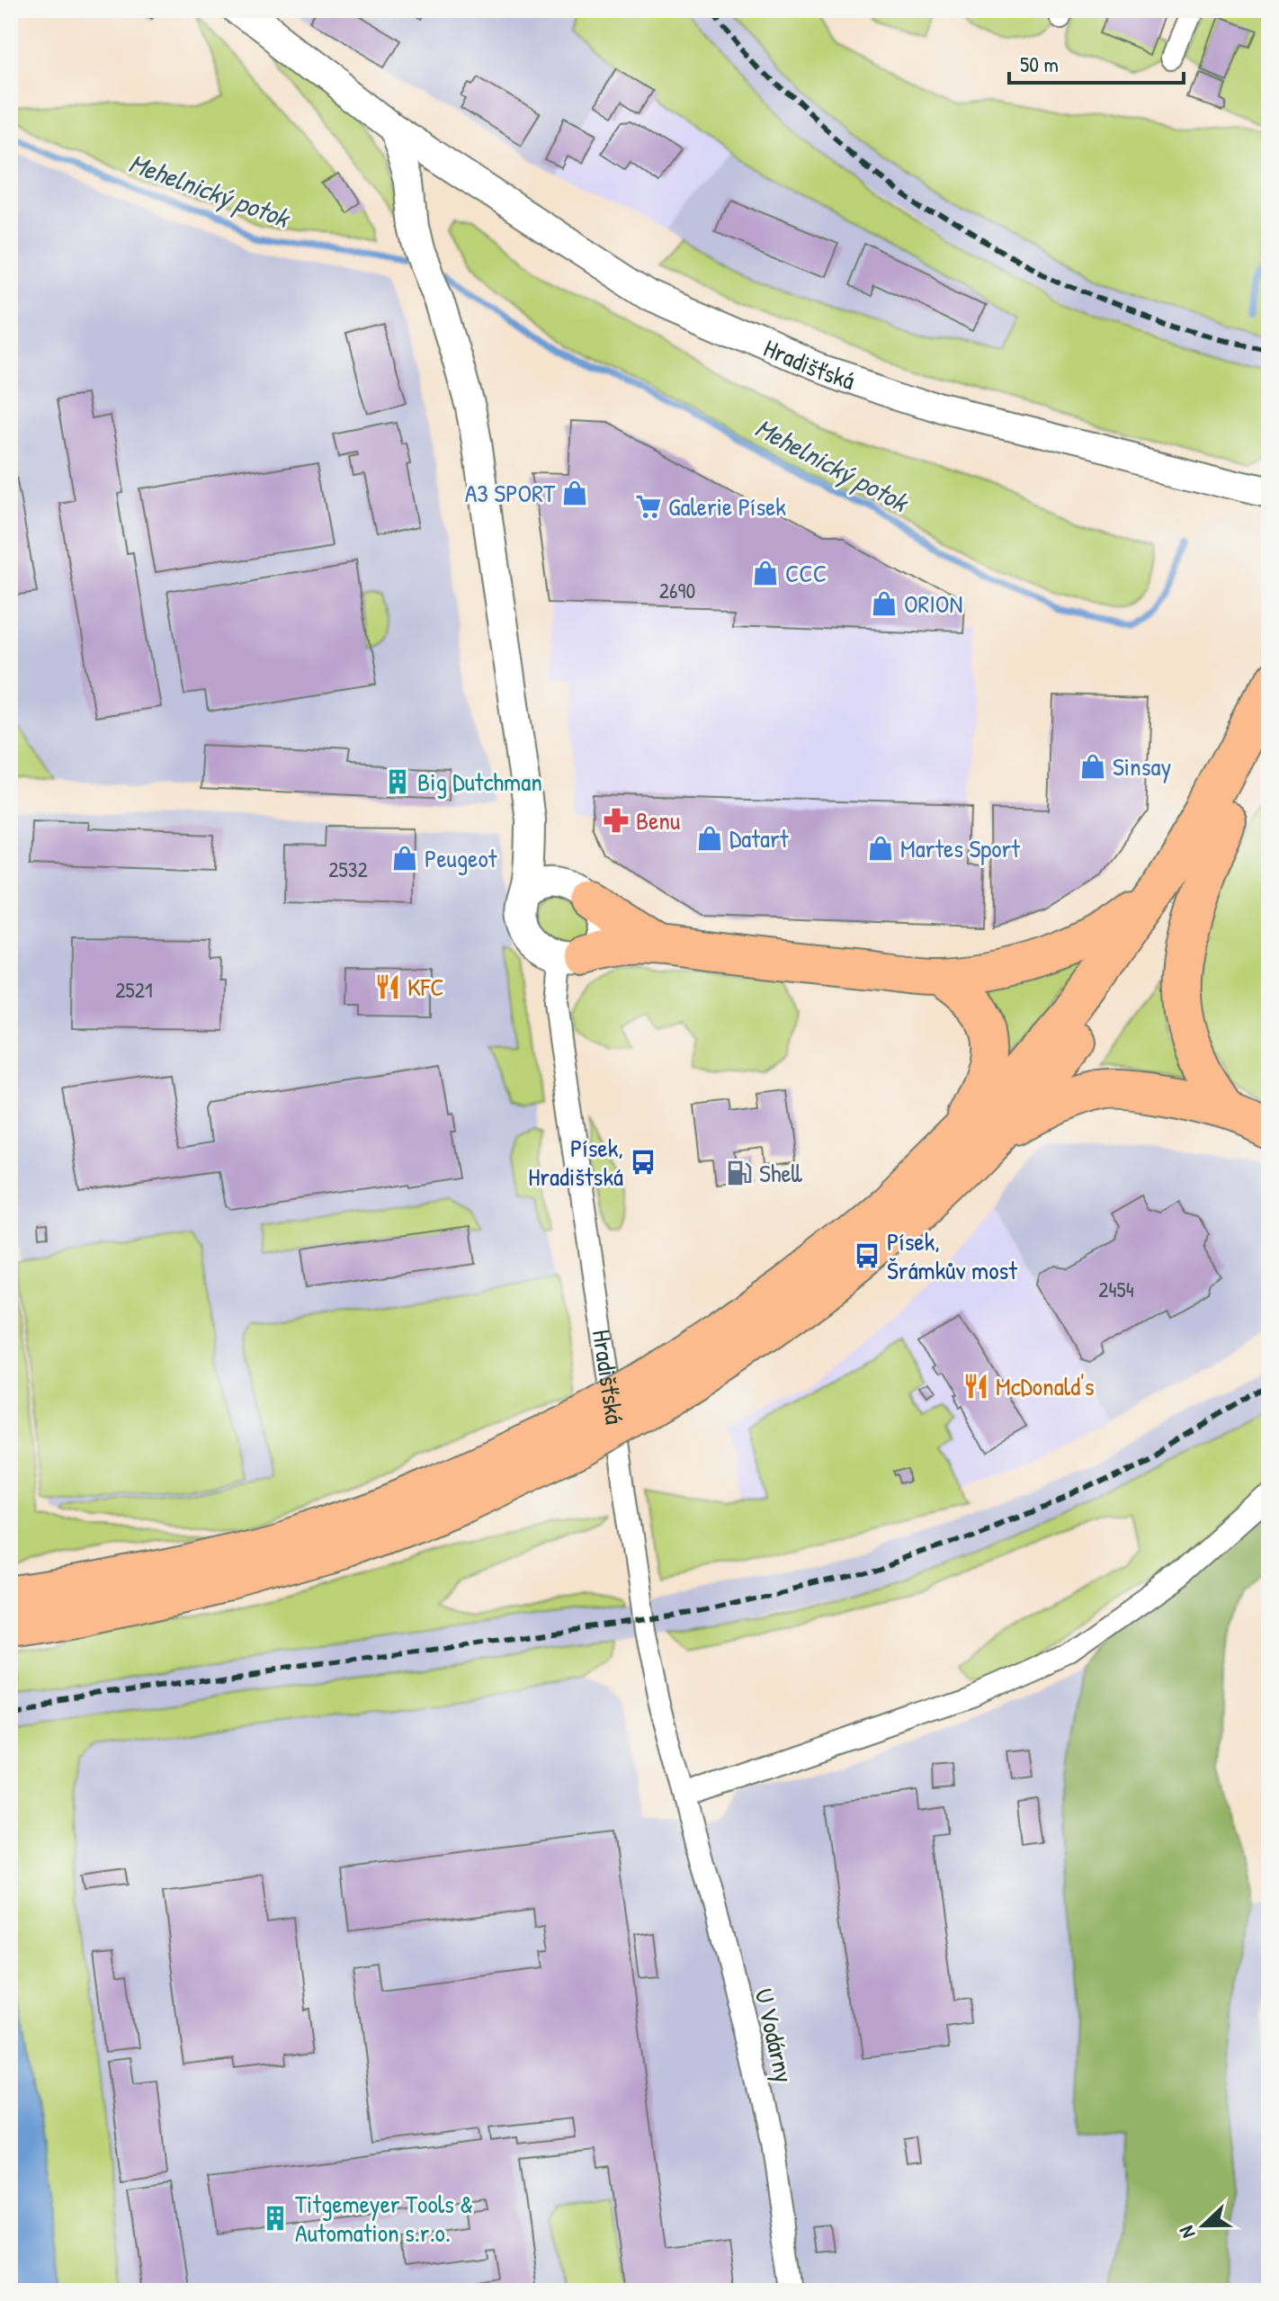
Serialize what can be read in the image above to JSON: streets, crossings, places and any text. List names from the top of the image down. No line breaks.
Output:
{"streets":{"street":["Hradišťská","U Vodárny"]},"crossings":[["Hradišťská","U Vodárny"]],"water":["Mehelnický potok"],"places":{"shop":["A3 SPORT","CCC","ORION","Sinsay","Datart","Martes Sport","Peugeot"],"supermarket":["Galerie Písek"],"building":["Big Dutchman","Titgemeyer Tools & Automation s.r.o."],"pharmacy":["Benu"],"restaurant":["KFC","McDonald's"],"bus stop":["Písek, Hradištská","Písek, Šrámkův most"],"fuel station":["Shell"]},"house_numbers":["2690","2532","2521","2454"],"scale_bar":"50 m","north":"left"}
